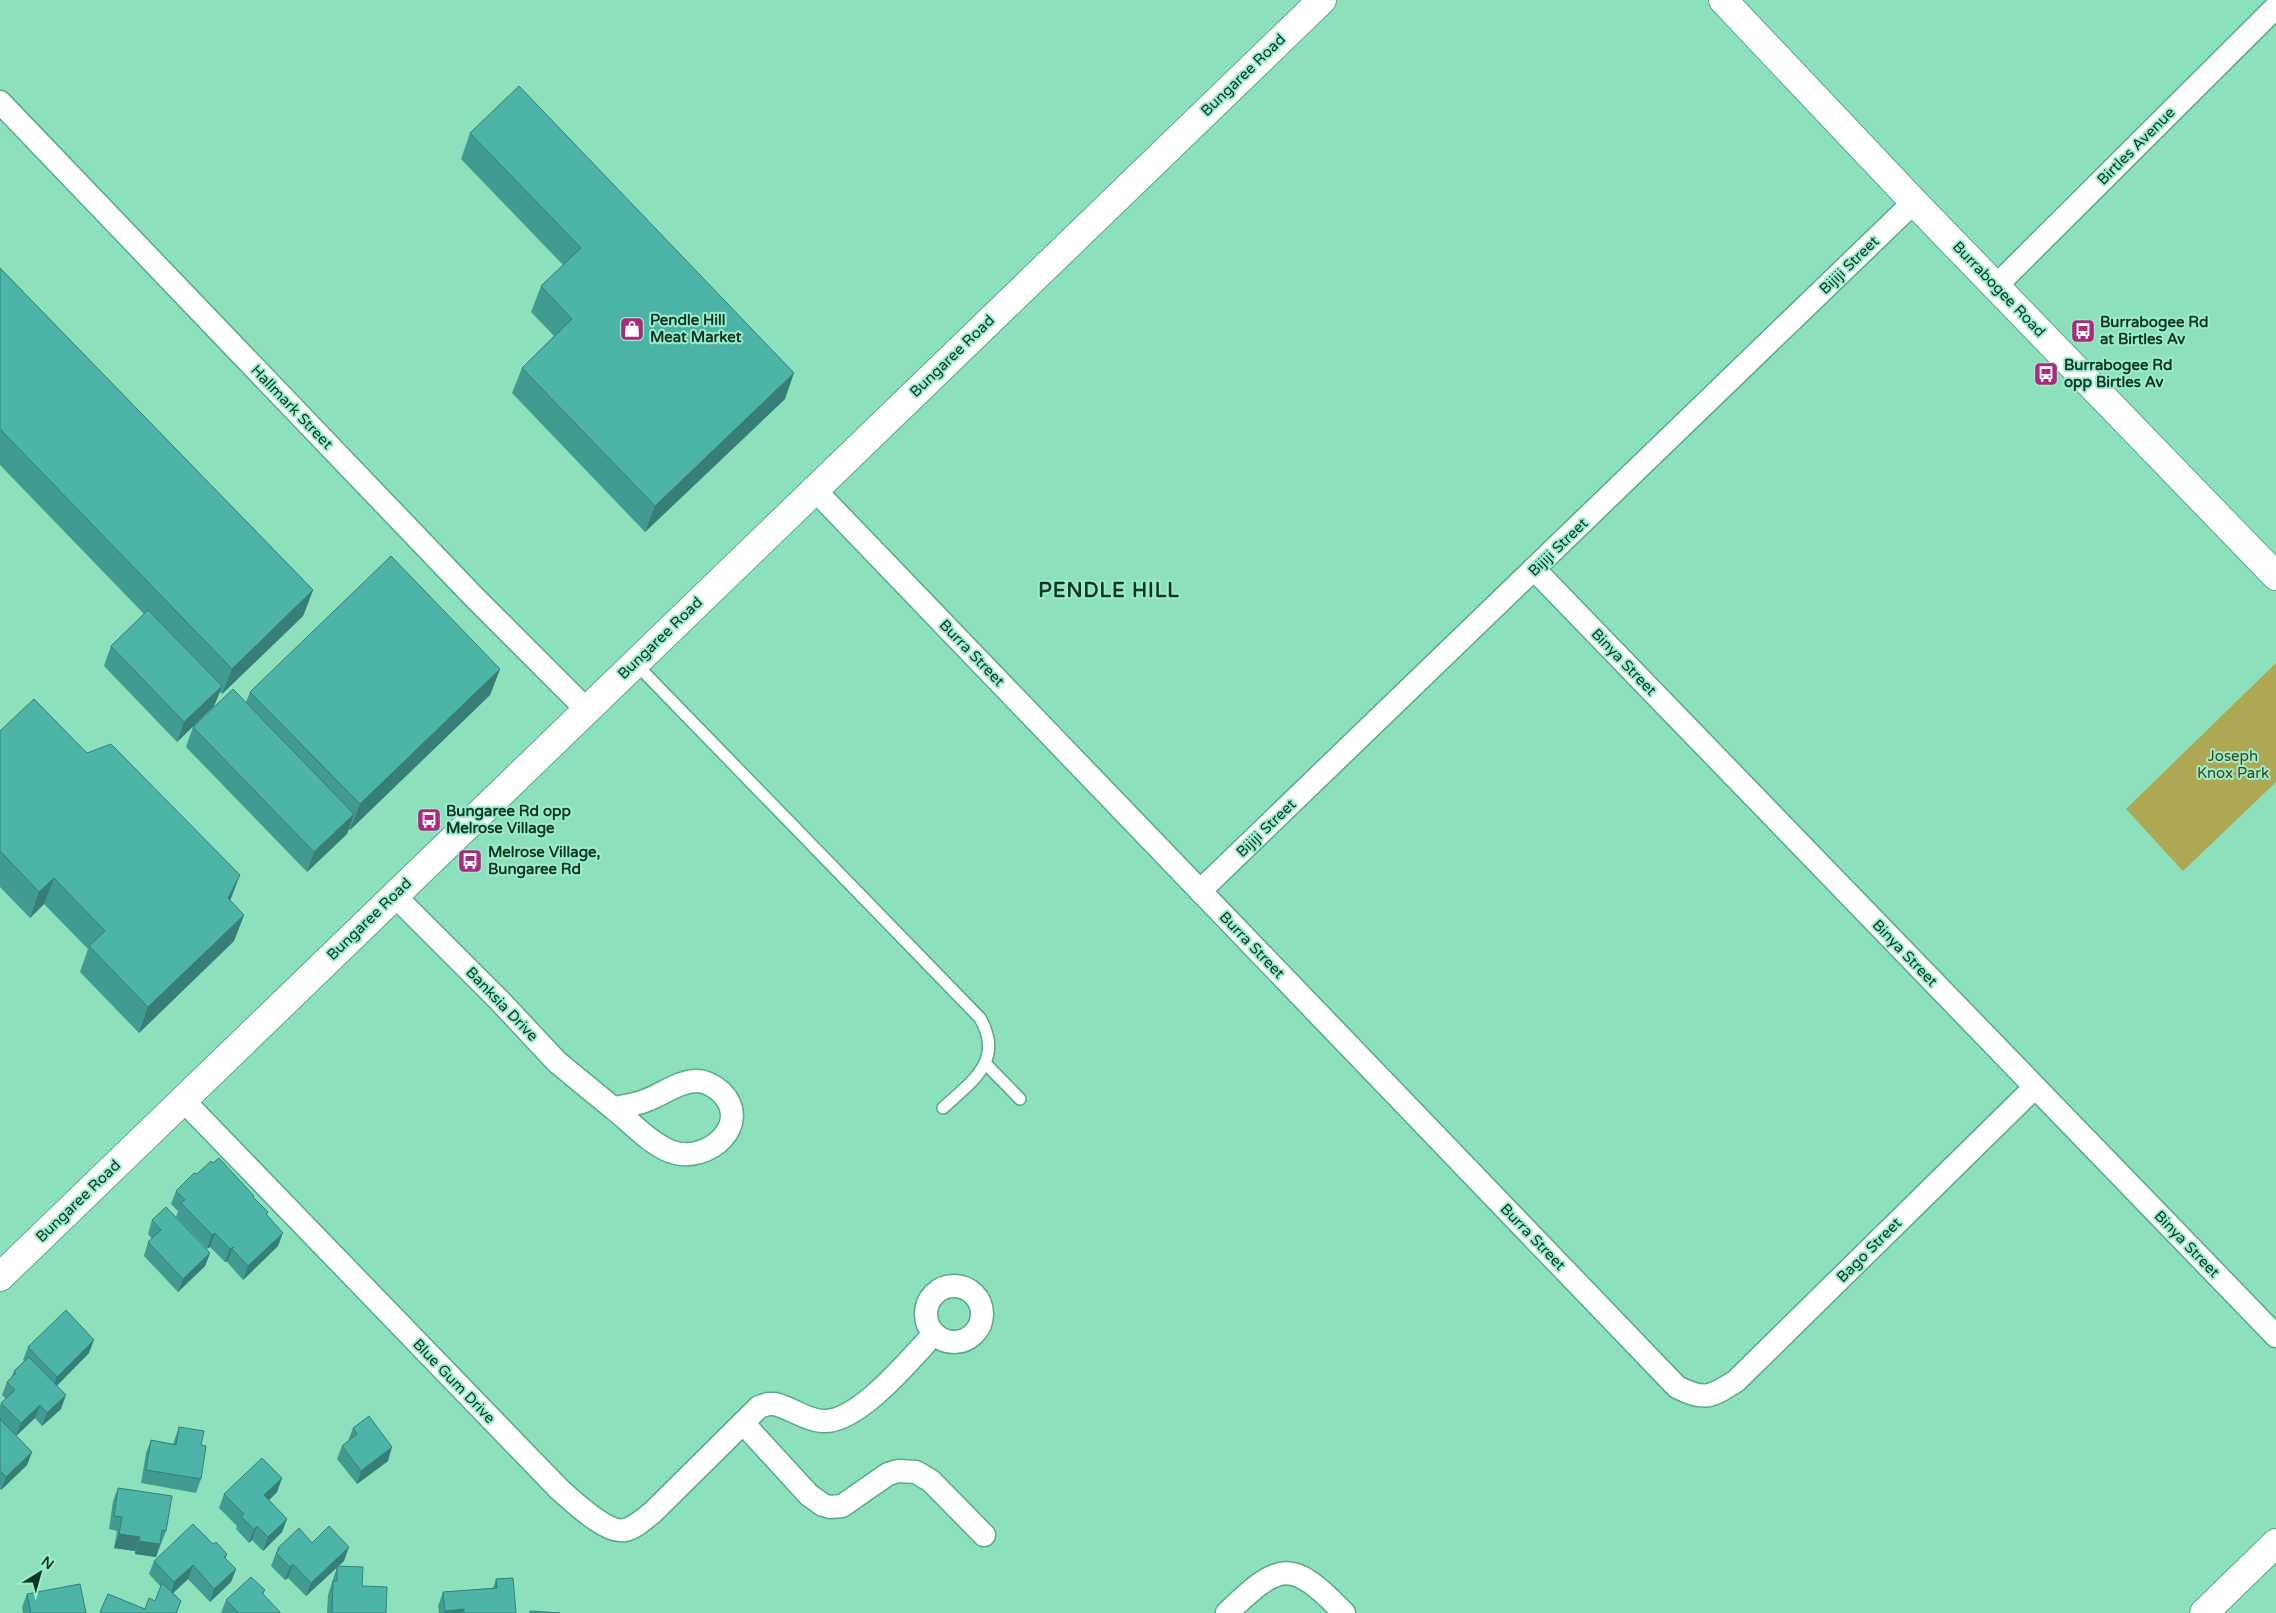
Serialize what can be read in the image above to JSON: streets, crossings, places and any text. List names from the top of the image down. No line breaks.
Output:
{"streets":{"street":["Bungaree Road","Birtles Avenue","Bijiji Street","Burrabogee Road","Hallmark Street","Burra Street","Binya Street","Banksia Drive","Bago Street","Blue Gum Drive"]},"crossings":[["Bungaree Road","Hallmark Street"],["Bungaree Road","Burra Street"],["Bungaree Road","Banksia Drive"],["Bungaree Road","Blue Gum Drive"],["Birtles Avenue","Burrabogee Road"],["Bijiji Street","Burrabogee Road"],["Bijiji Street","Burra Street"],["Bijiji Street","Binya Street"],["Burra Street","Bago Street"],["Binya Street","Bago Street"]],"districts":["PENDLE HILL"],"parks":["Joseph Knox Park"],"places":{"shop":["Pendle Hill Meat Market"],"bus stop":["Burrabogee Rd at Birtles Av","Burrabogee Rd opp Birtles Av","Bungaree Rd opp Melrose Village","Melrose Village, Bungaree Rd"]},"north":"top right"}
